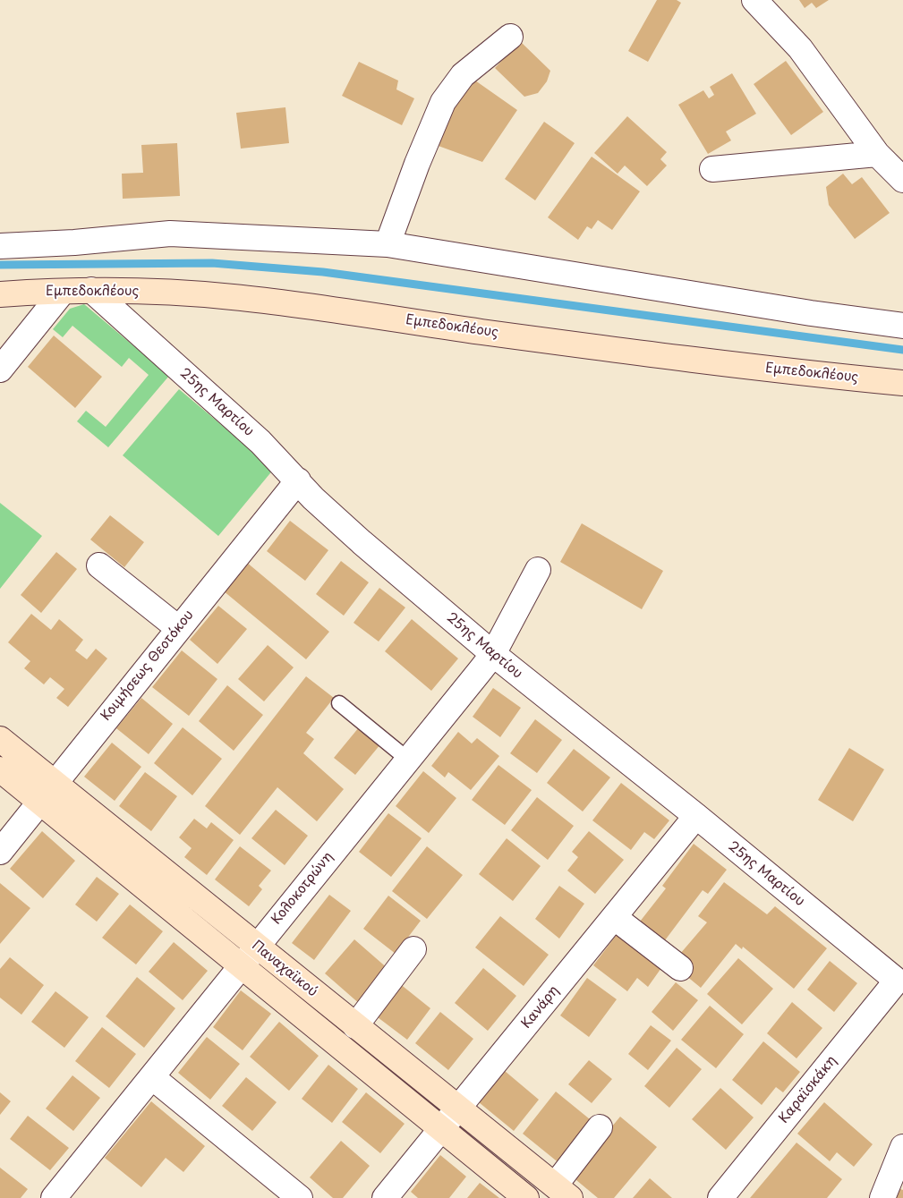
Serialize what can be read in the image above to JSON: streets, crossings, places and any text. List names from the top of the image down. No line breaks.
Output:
{"streets":{"main road":["Εμπεδοκλέους","Παναχαϊκού"],"street":["25ης Μαρτίου","Κοιμήσεως Θεοτόκου","Κολοκοτρώνη","Κανάρη","Καραϊσκάκη"]},"crossings":[["Εμπεδοκλέους","25ης Μαρτίου"],["25ης Μαρτίου","Κοιμήσεως Θεοτόκου"],["25ης Μαρτίου","Κολοκοτρώνη"],["25ης Μαρτίου","Κανάρη"],["25ης Μαρτίου","Καραϊσκάκη"],["Κοιμήσεως Θεοτόκου","Παναχαϊκού"],["Κολοκοτρώνη","Παναχαϊκού"],["Παναχαϊκού","Κανάρη"]]}
